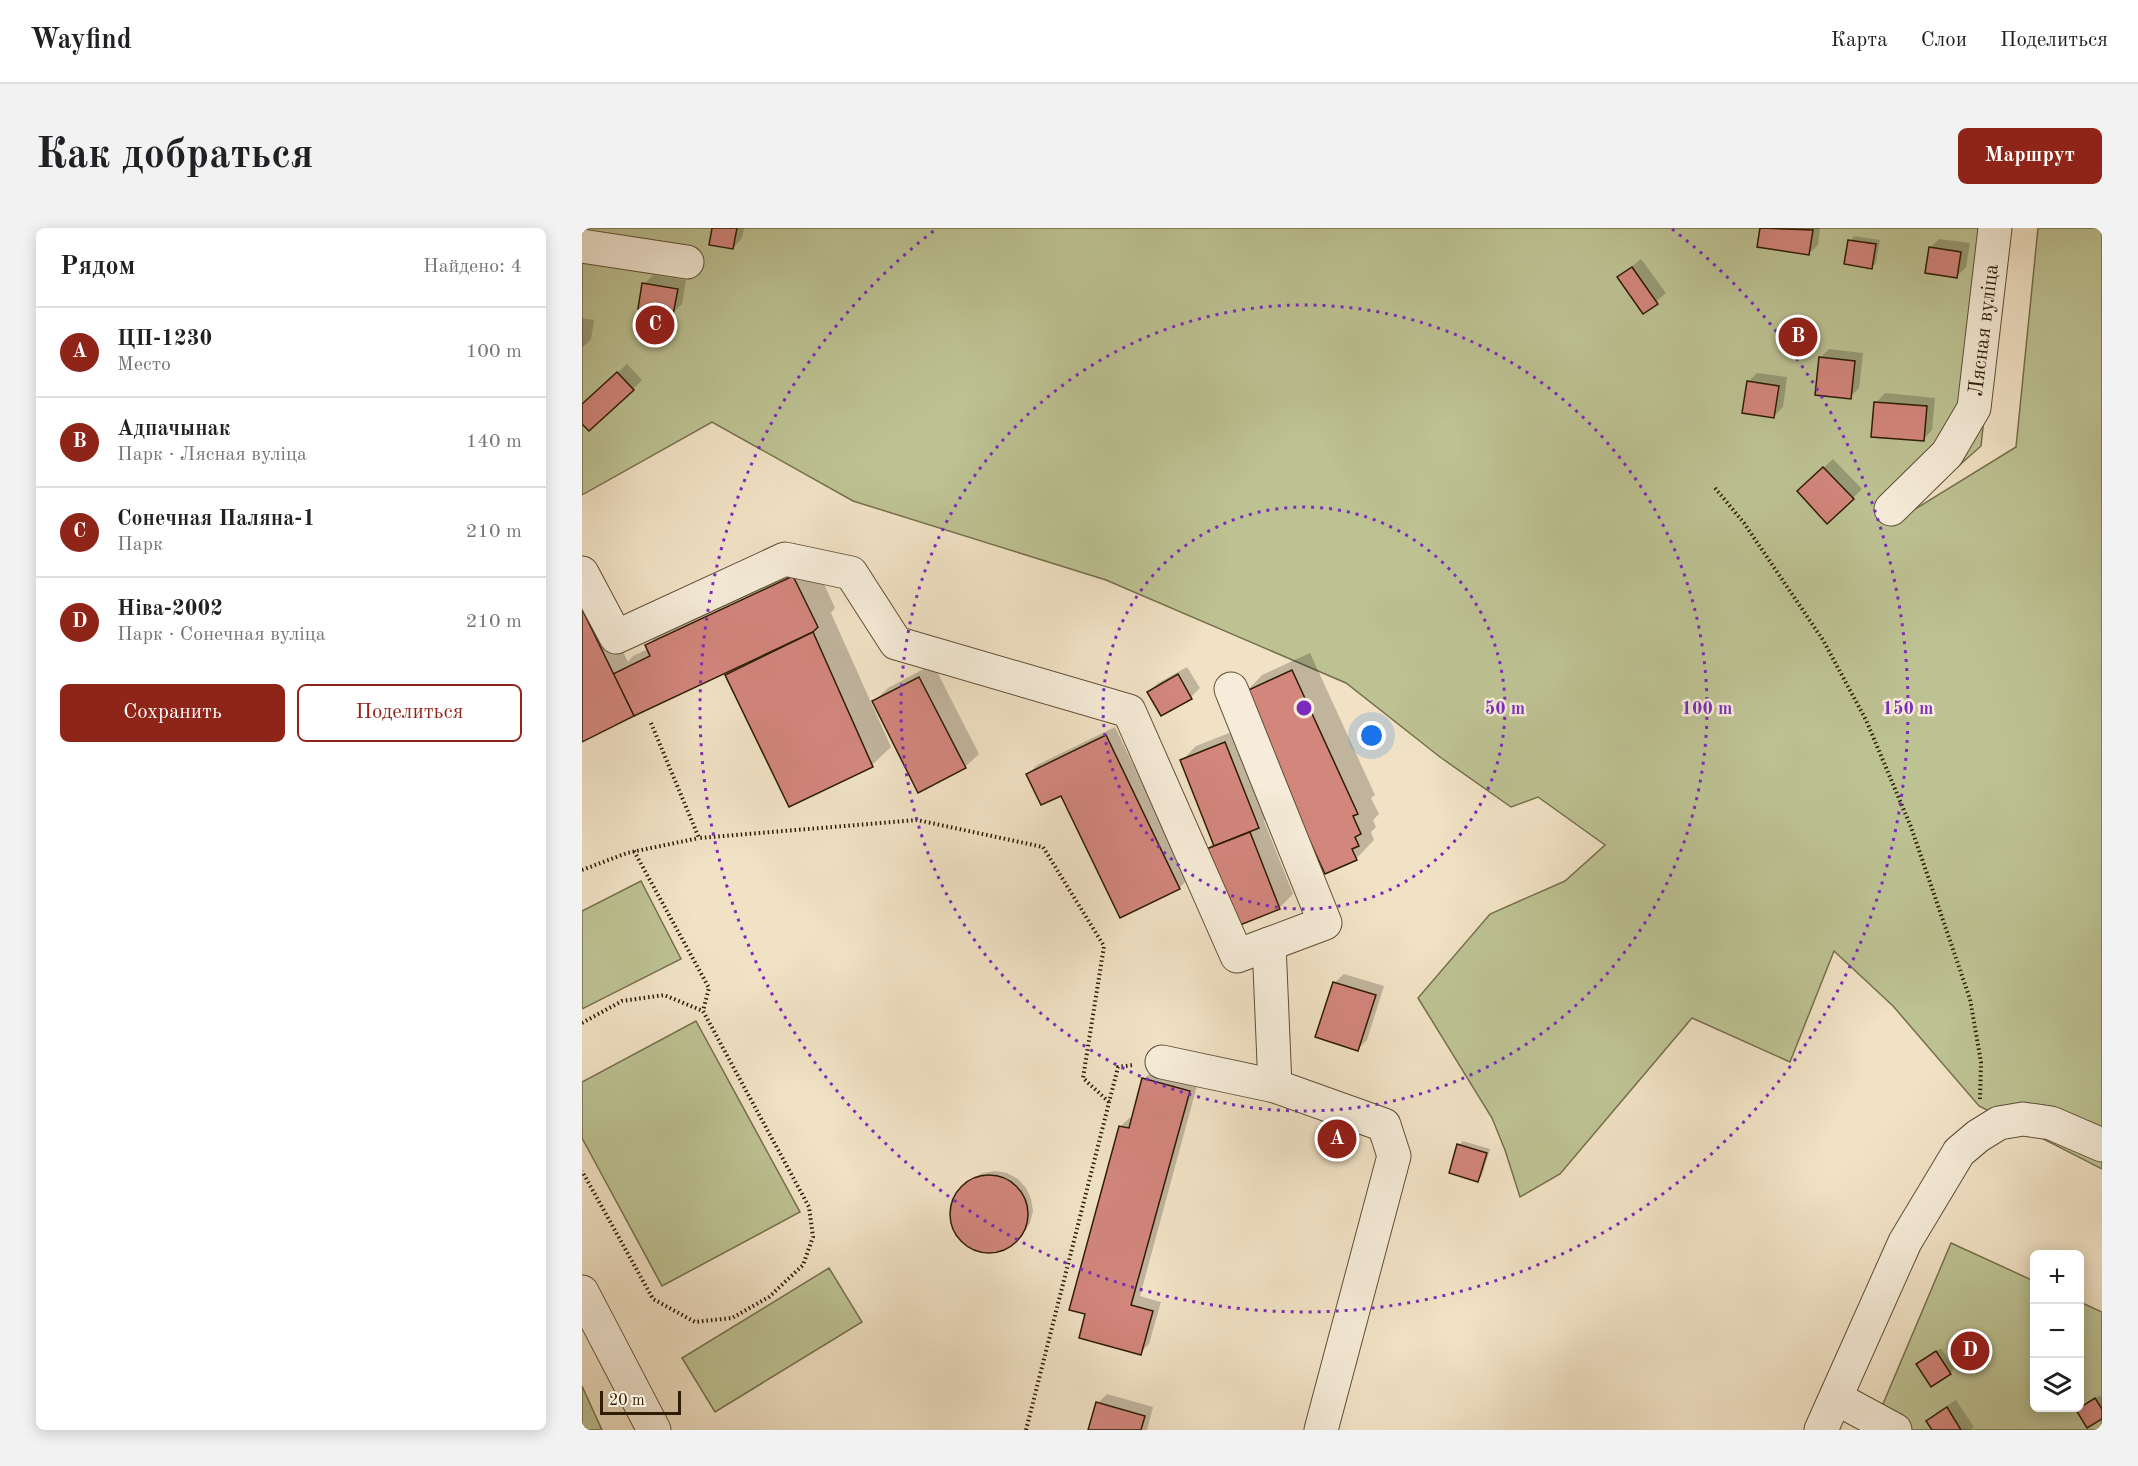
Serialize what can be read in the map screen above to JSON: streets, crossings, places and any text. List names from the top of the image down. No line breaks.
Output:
{"streets":{"street":["Лясная вуліца"]},"scale_bar":"20 m","page":{"header":"Wayfind","nav":["Карта","Слои","Поделиться"],"buttons":["Маршрут",["Сохранить","Поделиться"]],"title":"Как добраться","heading":["Рядом","Найдено: 4"],"pins":["C","B","A","D"],"list":[{"mark":"A","name":"ЦП-1230","note":"Место","value":"100 m"},{"mark":"B","name":"Адпачынак","note":"Парк · Лясная вуліца","value":"140 m"},{"mark":"C","name":"Сонечная Паляна-1","note":"Парк","value":"210 m"},{"mark":"D","name":"Ніва-2002","note":"Парк · Сонечная вуліца","value":"210 m"}],"map_buttons":["+","−"],"scale":"20 m"},"rings":["50 m","100 m","150 m"]}
